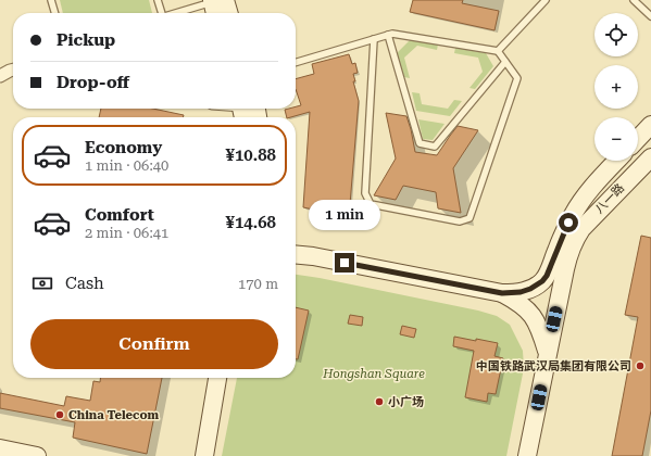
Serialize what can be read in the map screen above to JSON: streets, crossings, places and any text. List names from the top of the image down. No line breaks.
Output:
{"streets":{"main road":["八一路"]},"parks":["Hongshan Square"],"places":["中国铁路武汉局集团有限公司","小广场","China Telecom"],"page":{"map_buttons":["+","−"],"banner":["Pickup","Drop-off"],"list":[{"name":"Economy","note":"1 min · 06:40","value":"¥10.88"},{"name":"Comfort","note":"2 min · 06:41","value":"¥14.68"}],"bubble":"1 min","pay":["Cash","170 m"],"buttons":"Confirm"}}
